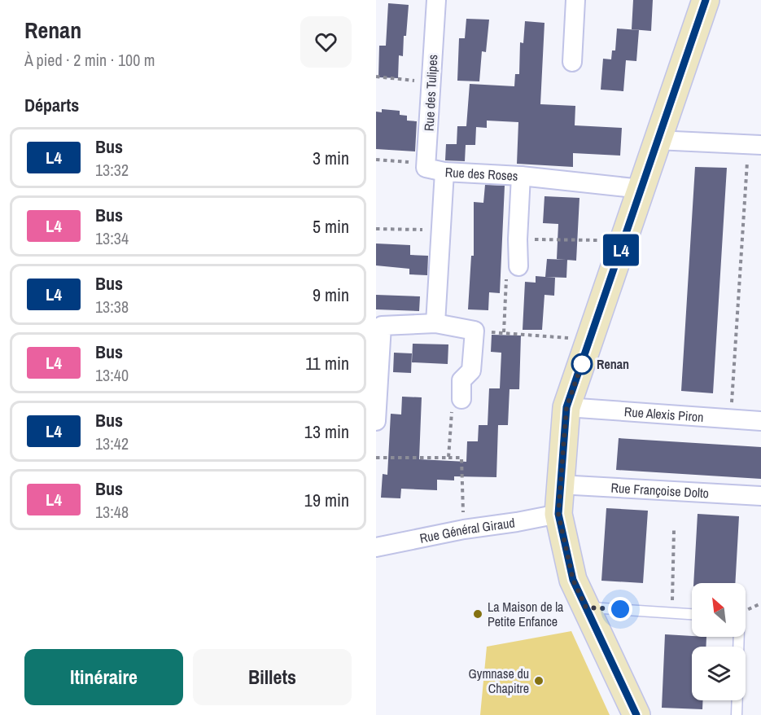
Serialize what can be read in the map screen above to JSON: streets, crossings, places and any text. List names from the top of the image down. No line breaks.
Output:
{"streets":{"street":["Rue des Tulipes","Rue des Roses","Rue Alexis Piron","Rue Françoise Dolto","Rue Général Giraud"]},"places":["Renan","La Maison de la Petite Enfance","Gymnase du Chapitre"],"lines":["bus line L4"],"north":"top left","page":{"heading":[["Renan","À pied · 2 min · 100 m"],"Départs"],"on_map":"L4","list":[{"mark":"L4","name":"Bus","note":"13:32","value":"3 min"},{"mark":"L4","name":"Bus","note":"13:34","value":"5 min"},{"mark":"L4","name":"Bus","note":"13:38","value":"9 min"},{"mark":"L4","name":"Bus","note":"13:40","value":"11 min"},{"mark":"L4","name":"Bus","note":"13:42","value":"13 min"},{"mark":"L4","name":"Bus","note":"13:48","value":"19 min"}],"buttons":["Itinéraire","Billets"]}}
